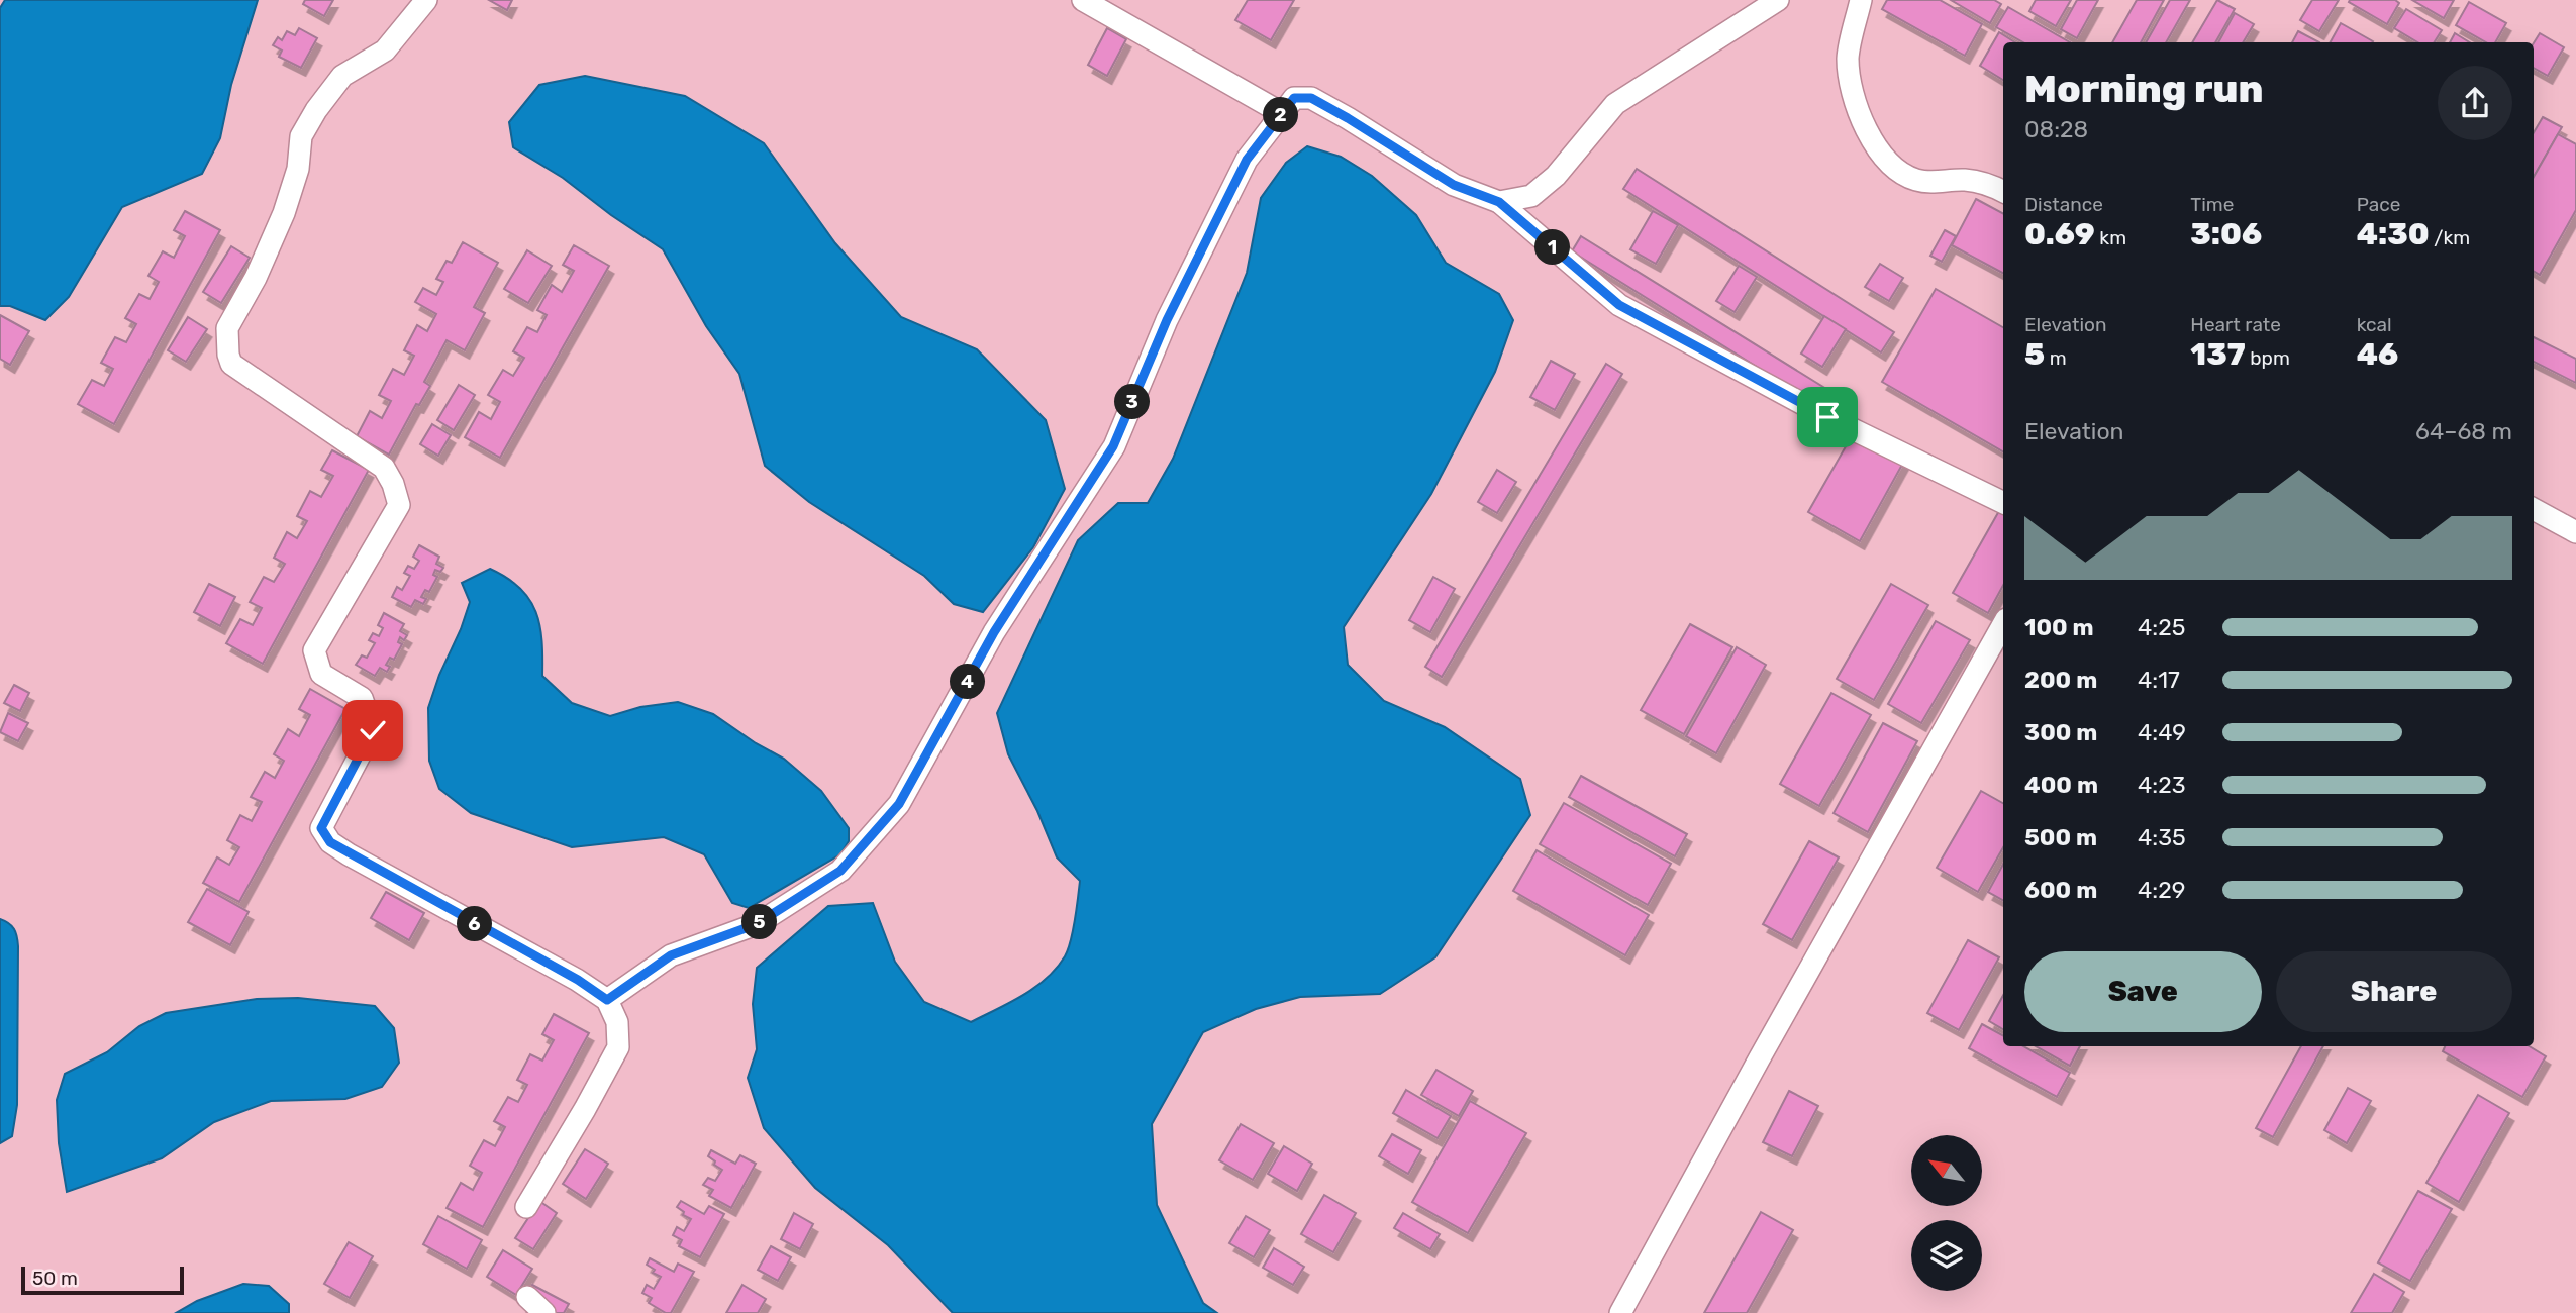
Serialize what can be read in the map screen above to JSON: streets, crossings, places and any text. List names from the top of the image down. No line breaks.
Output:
{"scale_bar":"50 m","north":"top left","page":{"heading":["Morning run","08:28"],"pins":["2","1","3","4","5","6"],"stats":[["Distance","0.69 km"],["Time","3:06"],["Pace","4:30 /km"],["Elevation","5 m"],["Heart rate","137 bpm"],["kcal","46"]],"chart":["Elevation","64–68 m"],"list":[{"name":"100 m","note":"4:25"},{"name":"200 m","note":"4:17"},{"name":"300 m","note":"4:49"},{"name":"400 m","note":"4:23"},{"name":"500 m","note":"4:35"},{"name":"600 m","note":"4:29"}],"buttons":["Save","Share"],"scale":"50 m"}}
